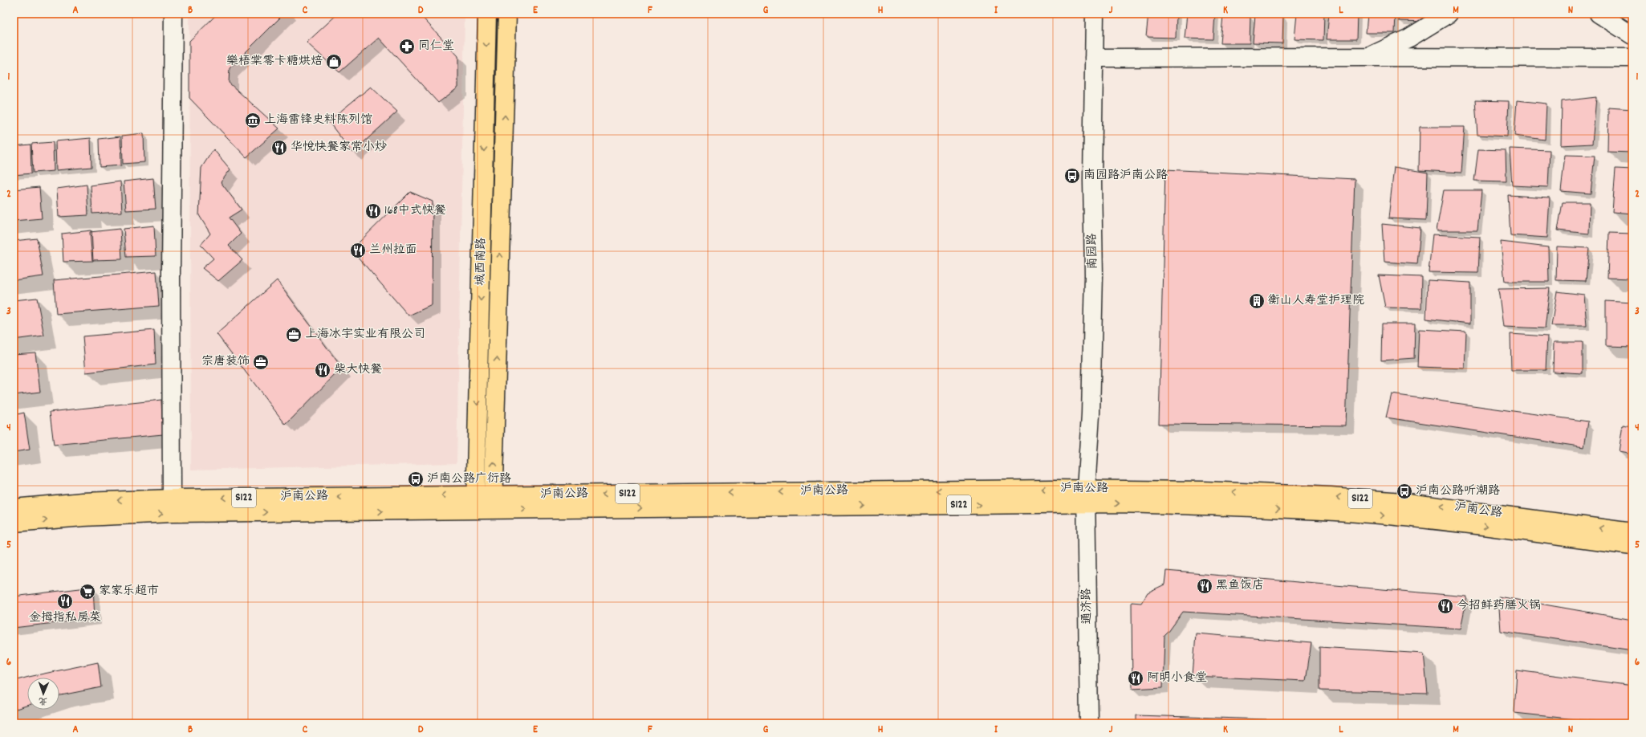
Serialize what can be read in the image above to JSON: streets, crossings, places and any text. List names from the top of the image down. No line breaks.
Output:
{"streets":{"main road":["城西南路","沪南公路","S122"],"street":["南园路","通济路"]},"crossings":[["南园路","沪南公路"],["南园路","通济路"],["城西南路","沪南公路"],["沪南公路","通济路"]],"places":{"pharmacy":["同仁堂"],"shop":["樂梧棠零卡糖烘焙"],"museum":["上海雷锋史料陈列馆"],"restaurant":["华悦快餐家常小炒","168中式快餐","兰州拉面","柴大快餐","黑鱼饭店","金拇指私房菜","今招鲜药膳火锅","阿明小食堂"],"bus stop":["南园路沪南公路","沪南公路广衍路","沪南公路听潮路"],"building":["衡山人寿堂护理院"],"office":["上海冰宇实业有限公司","宗唐装饰"],"supermarket":["家家乐超市"]},"north":"bottom","grid":{"columns":["A","B","C","D","E","F","G","H","I","J","K","L","M","N"],"rows":["1","2","3","4","5","6"]}}
